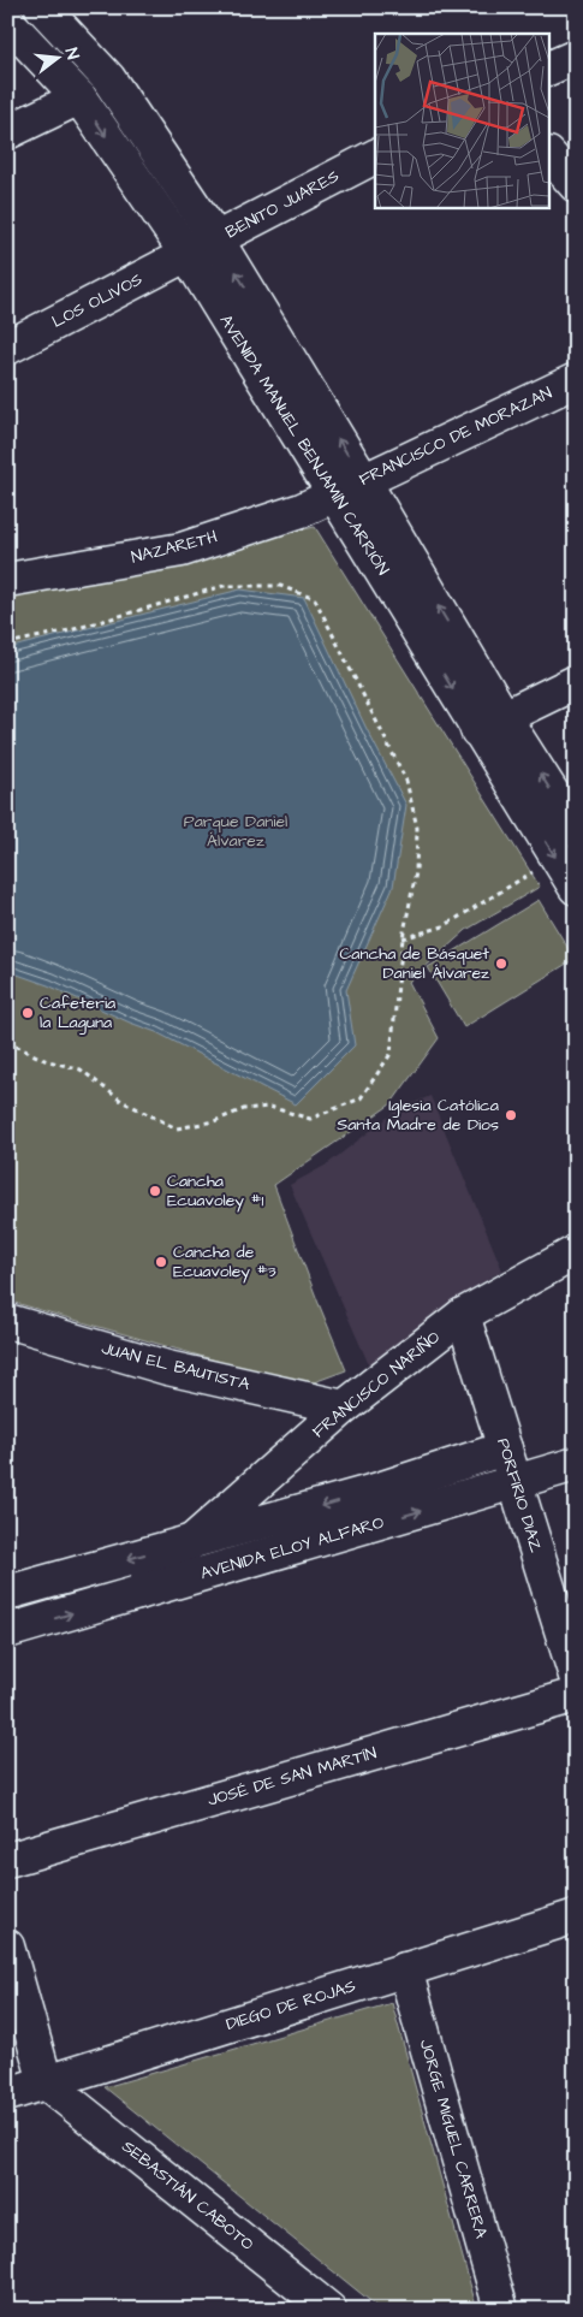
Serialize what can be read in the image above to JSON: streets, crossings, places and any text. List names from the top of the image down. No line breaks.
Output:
{"streets":{"street":["BENITO JUARES","LOS OLIVOS","FRANCISCO DE MORAZAN","AVENIDA MANUEL BENJAMÍN CARRIÓN","NAZARETH","JUAN EL BAUTISTA","FRANCISCO NARIÑO","PORFIRIO DIAZ","AVENIDA ELOY ALFARO","JOSÉ DE SAN MARTÍN","DIEGO DE ROJAS","JORGE MIGUEL CARRERA","SEBASTIÁN CABOTO"]},"crossings":[["BENITO JUARES","LOS OLIVOS"],["BENITO JUARES","AVENIDA MANUEL BENJAMÍN CARRIÓN"],["LOS OLIVOS","AVENIDA MANUEL BENJAMÍN CARRIÓN"],["FRANCISCO DE MORAZAN","AVENIDA MANUEL BENJAMÍN CARRIÓN"],["FRANCISCO DE MORAZAN","NAZARETH"],["AVENIDA MANUEL BENJAMÍN CARRIÓN","NAZARETH"],["JUAN EL BAUTISTA","FRANCISCO NARIÑO"],["FRANCISCO NARIÑO","PORFIRIO DIAZ"],["FRANCISCO NARIÑO","AVENIDA ELOY ALFARO"],["PORFIRIO DIAZ","AVENIDA ELOY ALFARO"],["DIEGO DE ROJAS","JORGE MIGUEL CARRERA"],["DIEGO DE ROJAS","SEBASTIÁN CABOTO"]],"parks":["Parque Daniel Álvarez"],"places":["Cancha de Básquet Daniel Álvarez","Cafeteria la Laguna","Iglesia Católica Santa Madre de Dios","Cancha Ecuavoley #1","Cancha de Ecuavoley #3"],"north":"right"}
